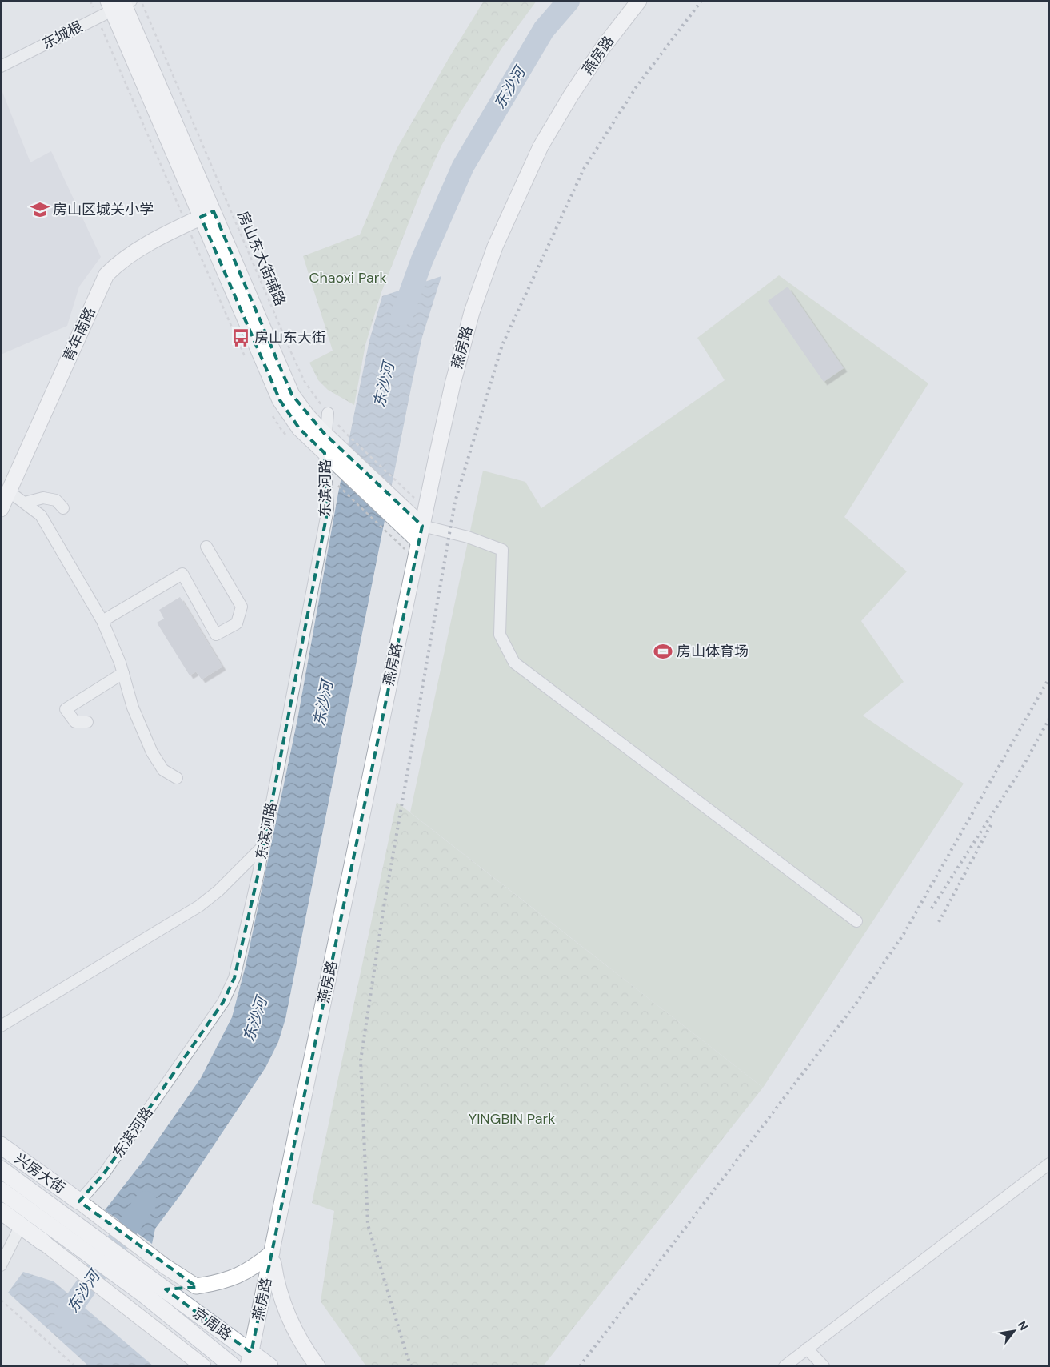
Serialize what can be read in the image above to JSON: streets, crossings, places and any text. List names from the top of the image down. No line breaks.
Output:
{"streets":{"main road":["燕房路","青年南路","兴房大街","京周路"],"street":["东城根","东滨河路"],"path":["房山东大街辅路"]},"crossings":[["燕房路","京周路"],["房山东大街辅路","东滨河路"],["东滨河路","兴房大街"]],"water":["东沙河"],"parks":["Chaoxi Park","YINGBIN Park"],"places":{"school or university":["房山区城关小学"],"bus stop":["房山东大街"],"sports":["房山体育场"]},"north":"top right"}
